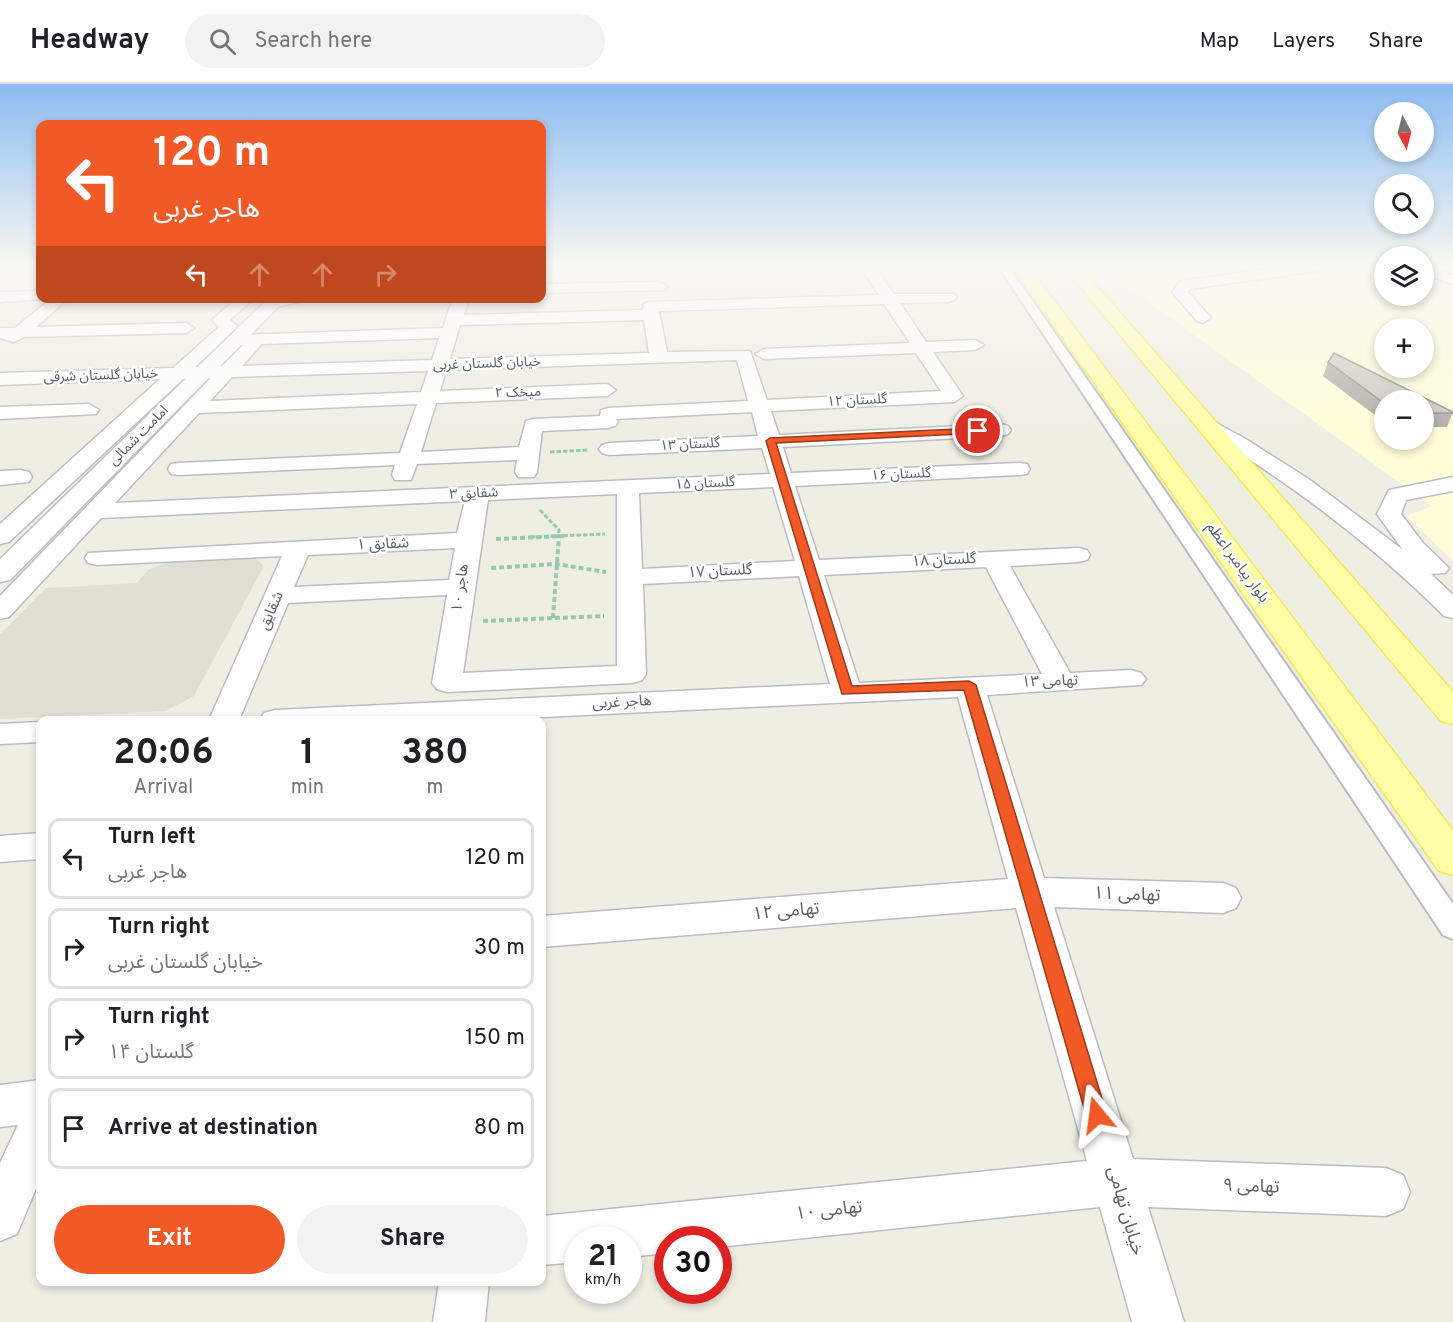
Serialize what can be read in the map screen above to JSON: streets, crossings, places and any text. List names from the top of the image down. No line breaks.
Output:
{"streets":{"main road":["امامت شمالی","بلوار پیامبر اعظم"],"street":["خیابان گلستان غربی","خیابان گلستان شرقی","میخک ۲","گلستان ۱۲","گلستان ۱۳","گلستان ۱۶","گلستان ۱۵","شقایق ۳","شقایق ۱","گلستان ۱۸","گلستان ۱۷","هاجر ۱۰","شقایق","تهامی ۱۳","هاجر غربی","تهامی ۱۱","تهامی ۱۲","تهامی ۹","تهامی ۱۰","خیابان تهامی"]},"crossings":[["خیابان گلستان غربی","خیابان گلستان شرقی"],["خیابان گلستان غربی","گلستان ۱۲"],["خیابان گلستان غربی","امامت شمالی"],["خیابان گلستان غربی","گلستان ۱۳"],["خیابان گلستان غربی","گلستان ۱۶"],["خیابان گلستان غربی","گلستان ۱۵"],["خیابان گلستان غربی","گلستان ۱۸"],["خیابان گلستان غربی","گلستان ۱۷"],["خیابان گلستان غربی","هاجر غربی"],["خیابان گلستان شرقی","امامت شمالی"],["گلستان ۱۶","گلستان ۱۵"],["گلستان ۱۵","شقایق ۳"],["شقایق ۳","هاجر ۱۰"],["شقایق ۱","هاجر ۱۰"],["شقایق ۱","شقایق"],["گلستان ۱۸","گلستان ۱۷"],["تهامی ۱۳","هاجر غربی"],["تهامی ۱۳","خیابان تهامی"],["هاجر غربی","خیابان تهامی"],["تهامی ۱۱","تهامی ۱۲"],["تهامی ۱۱","خیابان تهامی"],["تهامی ۱۲","خیابان تهامی"],["تهامی ۹","تهامی ۱۰"],["تهامی ۹","خیابان تهامی"],["تهامی ۱۰","خیابان تهامی"]],"north":"bottom","page":{"header":"Headway","search":"Search here","nav":["Map","Layers","Share"],"map_buttons":["+","−"],"turn":["120 m","هاجر غربی"],"eta":["20:06","Arrival","1","min","380","m"],"list":[{"name":"Turn left","note":"هاجر غربی","value":"120 m"},{"name":"Turn right","note":"خیابان گلستان غربی","value":"30 m"},{"name":"Turn right","note":"گلستان ۱۴","value":"150 m"},{"name":"Arrive at destination","value":"80 m"}],"buttons":["Exit","Share"],"speed":"21 km/h","limit":"30"}}
